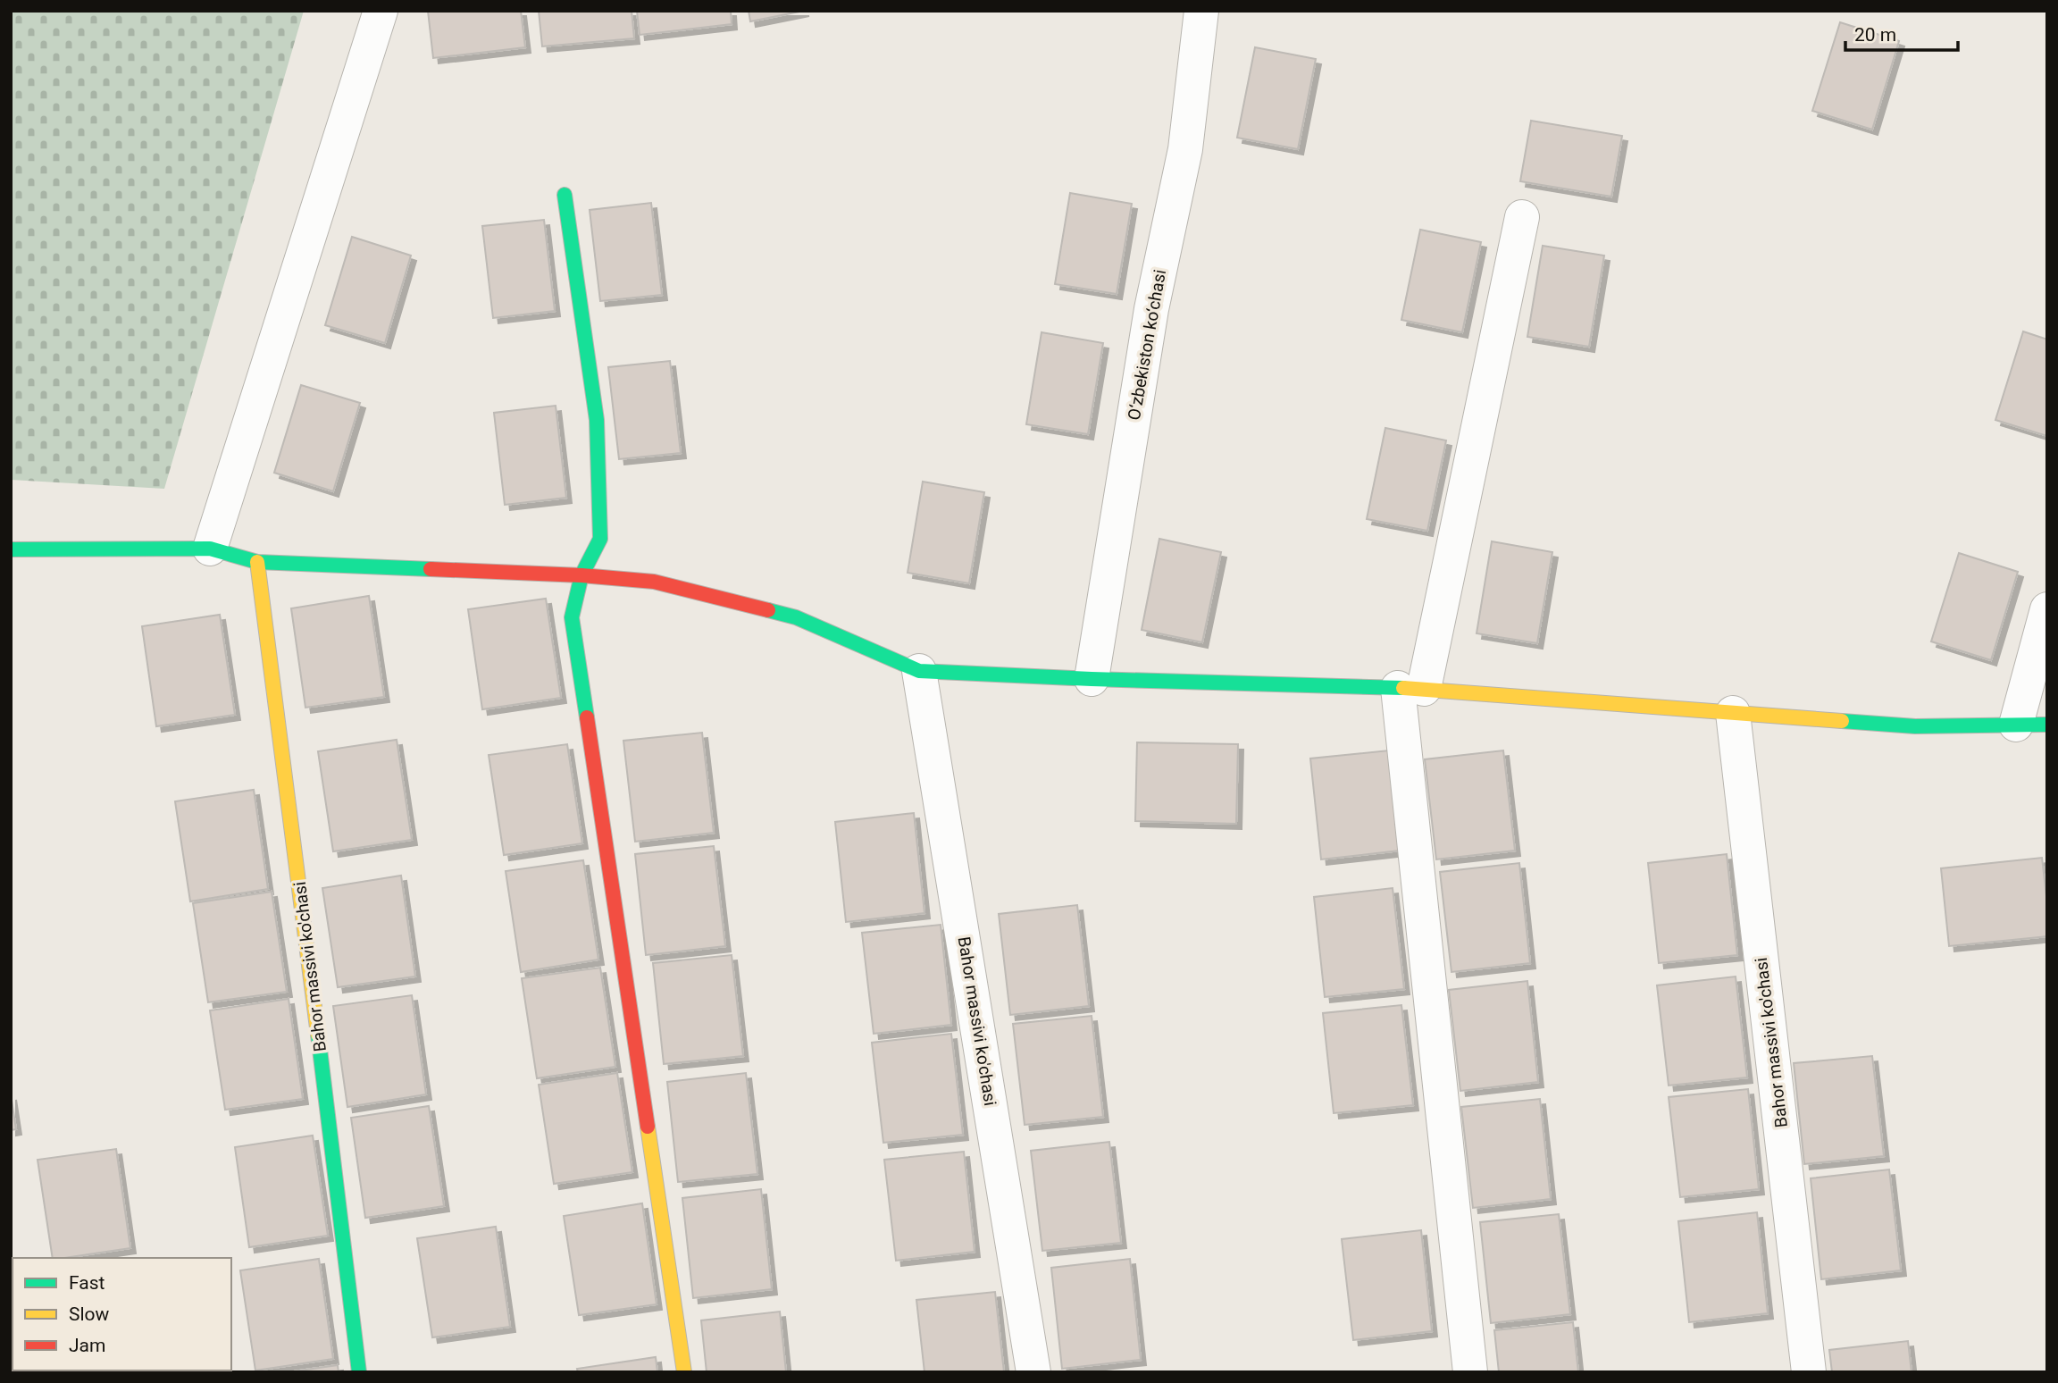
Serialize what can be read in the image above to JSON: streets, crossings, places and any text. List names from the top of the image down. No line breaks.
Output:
{"streets":{"street":["O‘zbekiston ko‘chasi","Bahor massivi ko'chasi"]},"legend":["Fast","Slow","Jam"],"scale_bar":"20 m"}
